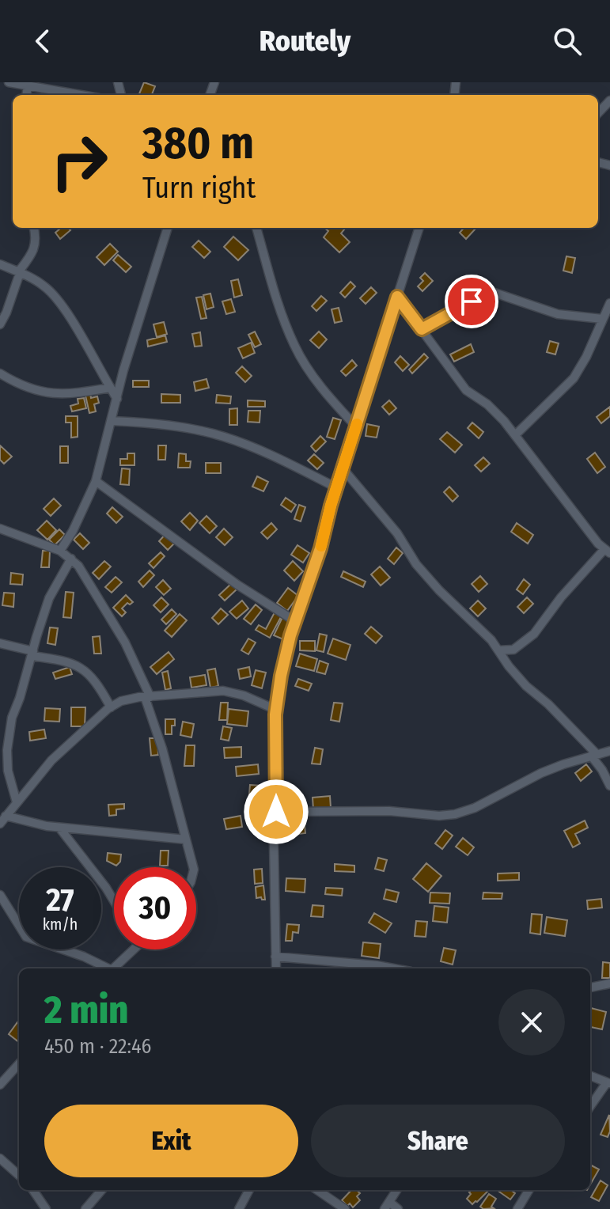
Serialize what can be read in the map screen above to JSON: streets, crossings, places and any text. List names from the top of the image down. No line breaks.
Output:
{"page":{"header":"Routely","turn":["380 m","Turn right"],"speed":"27 km/h","limit":"30","heading":["2 min","450 m · 22:46"],"buttons":["Exit","Share"]}}
